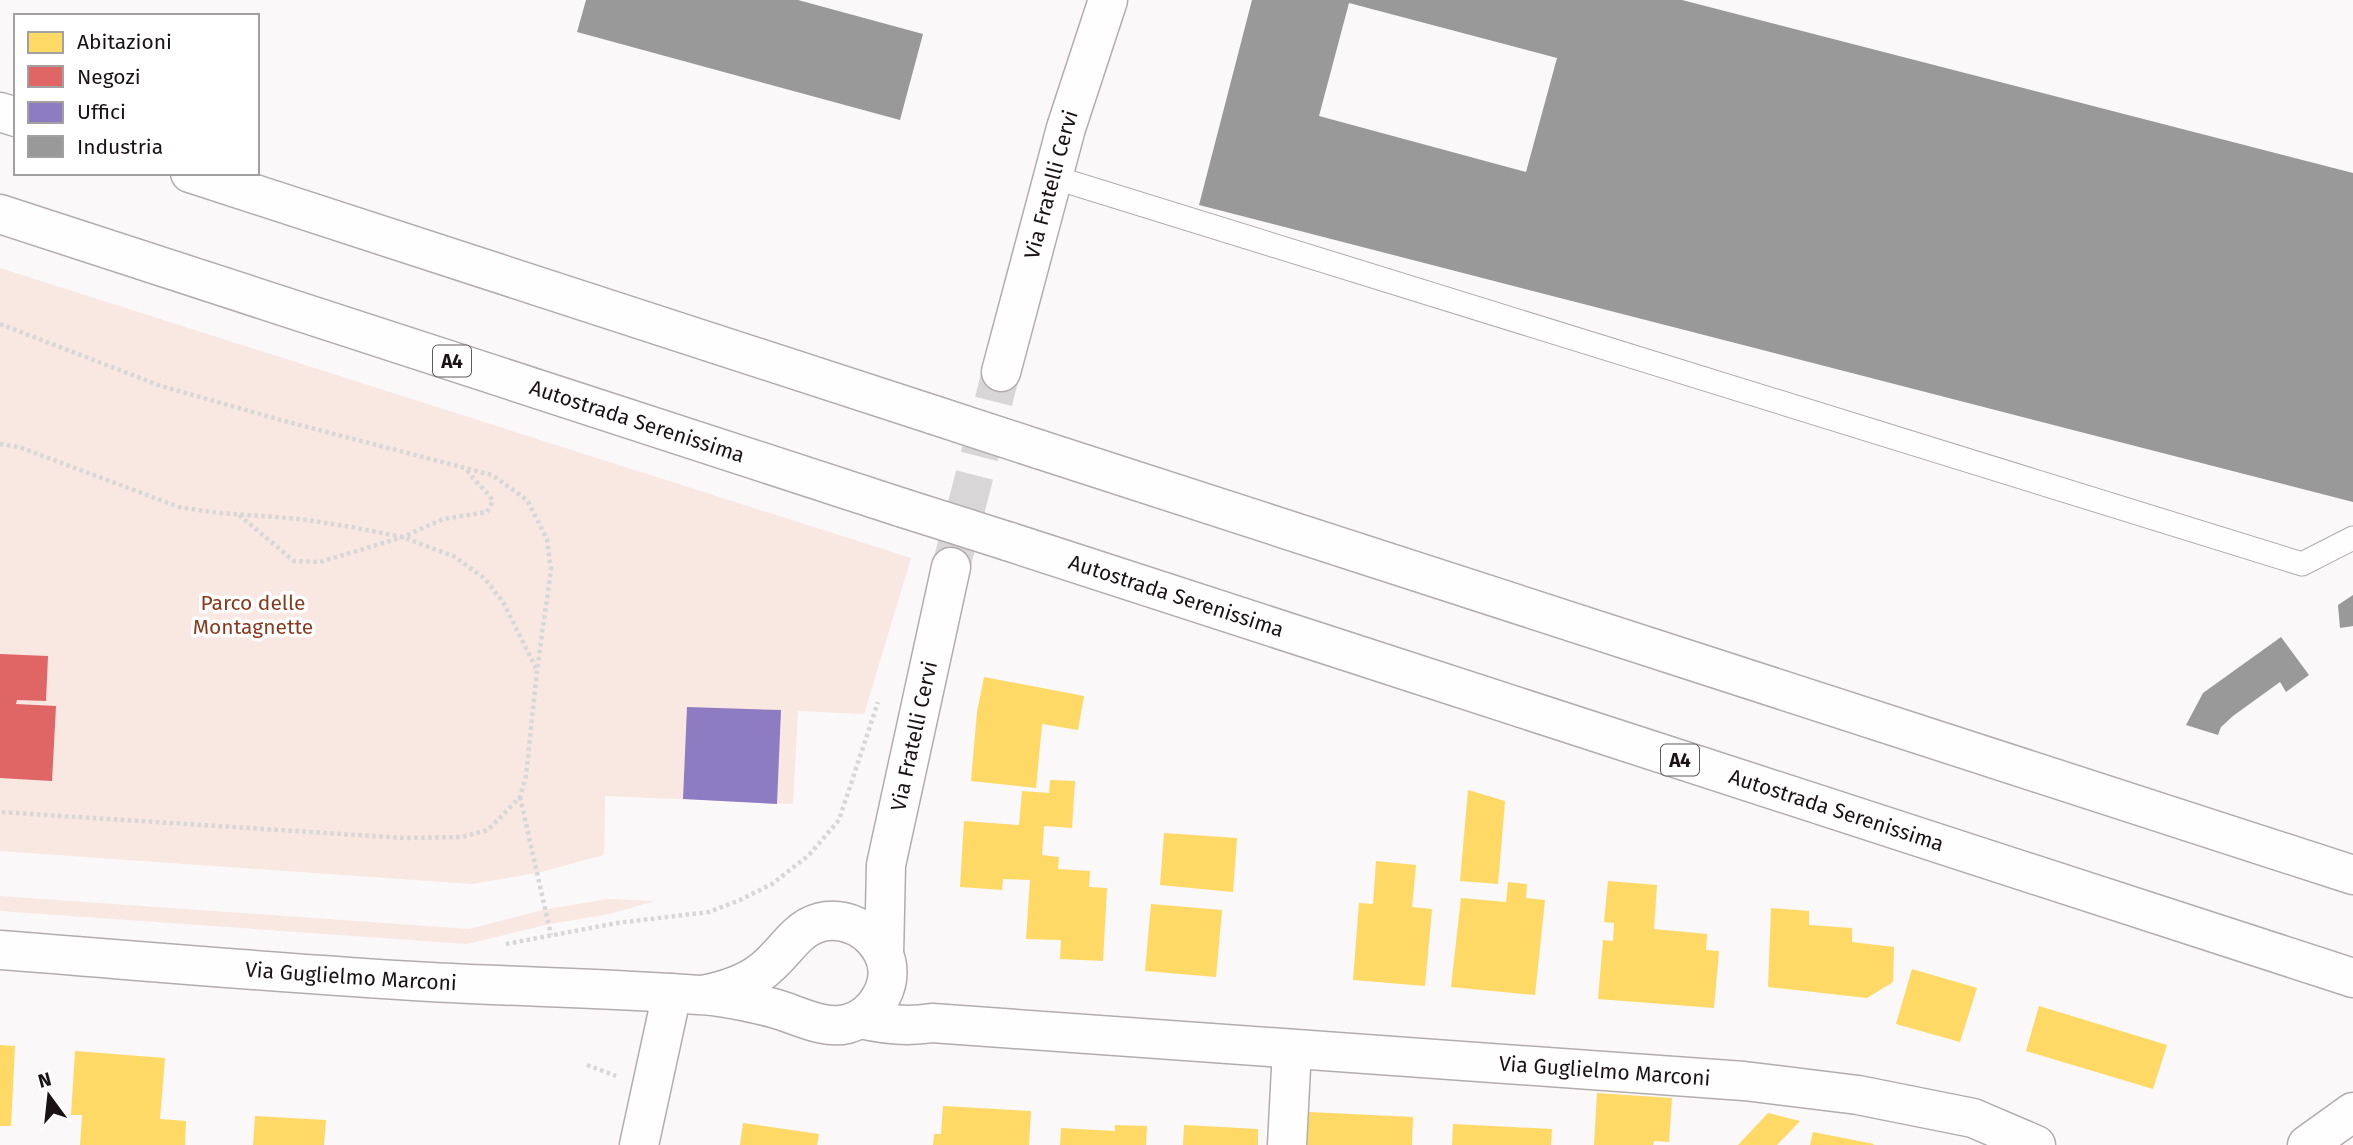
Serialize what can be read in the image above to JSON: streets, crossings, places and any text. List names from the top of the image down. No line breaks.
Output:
{"streets":{"main road":["Via Fratelli Cervi","A4","Autostrada Serenissima","Via Guglielmo Marconi"]},"crossings":[["Via Fratelli Cervi","Via Guglielmo Marconi"]],"parks":["Parco delle Montagnette"],"legend":["Abitazioni","Negozi","Uffici","Industria"],"north":"top"}
